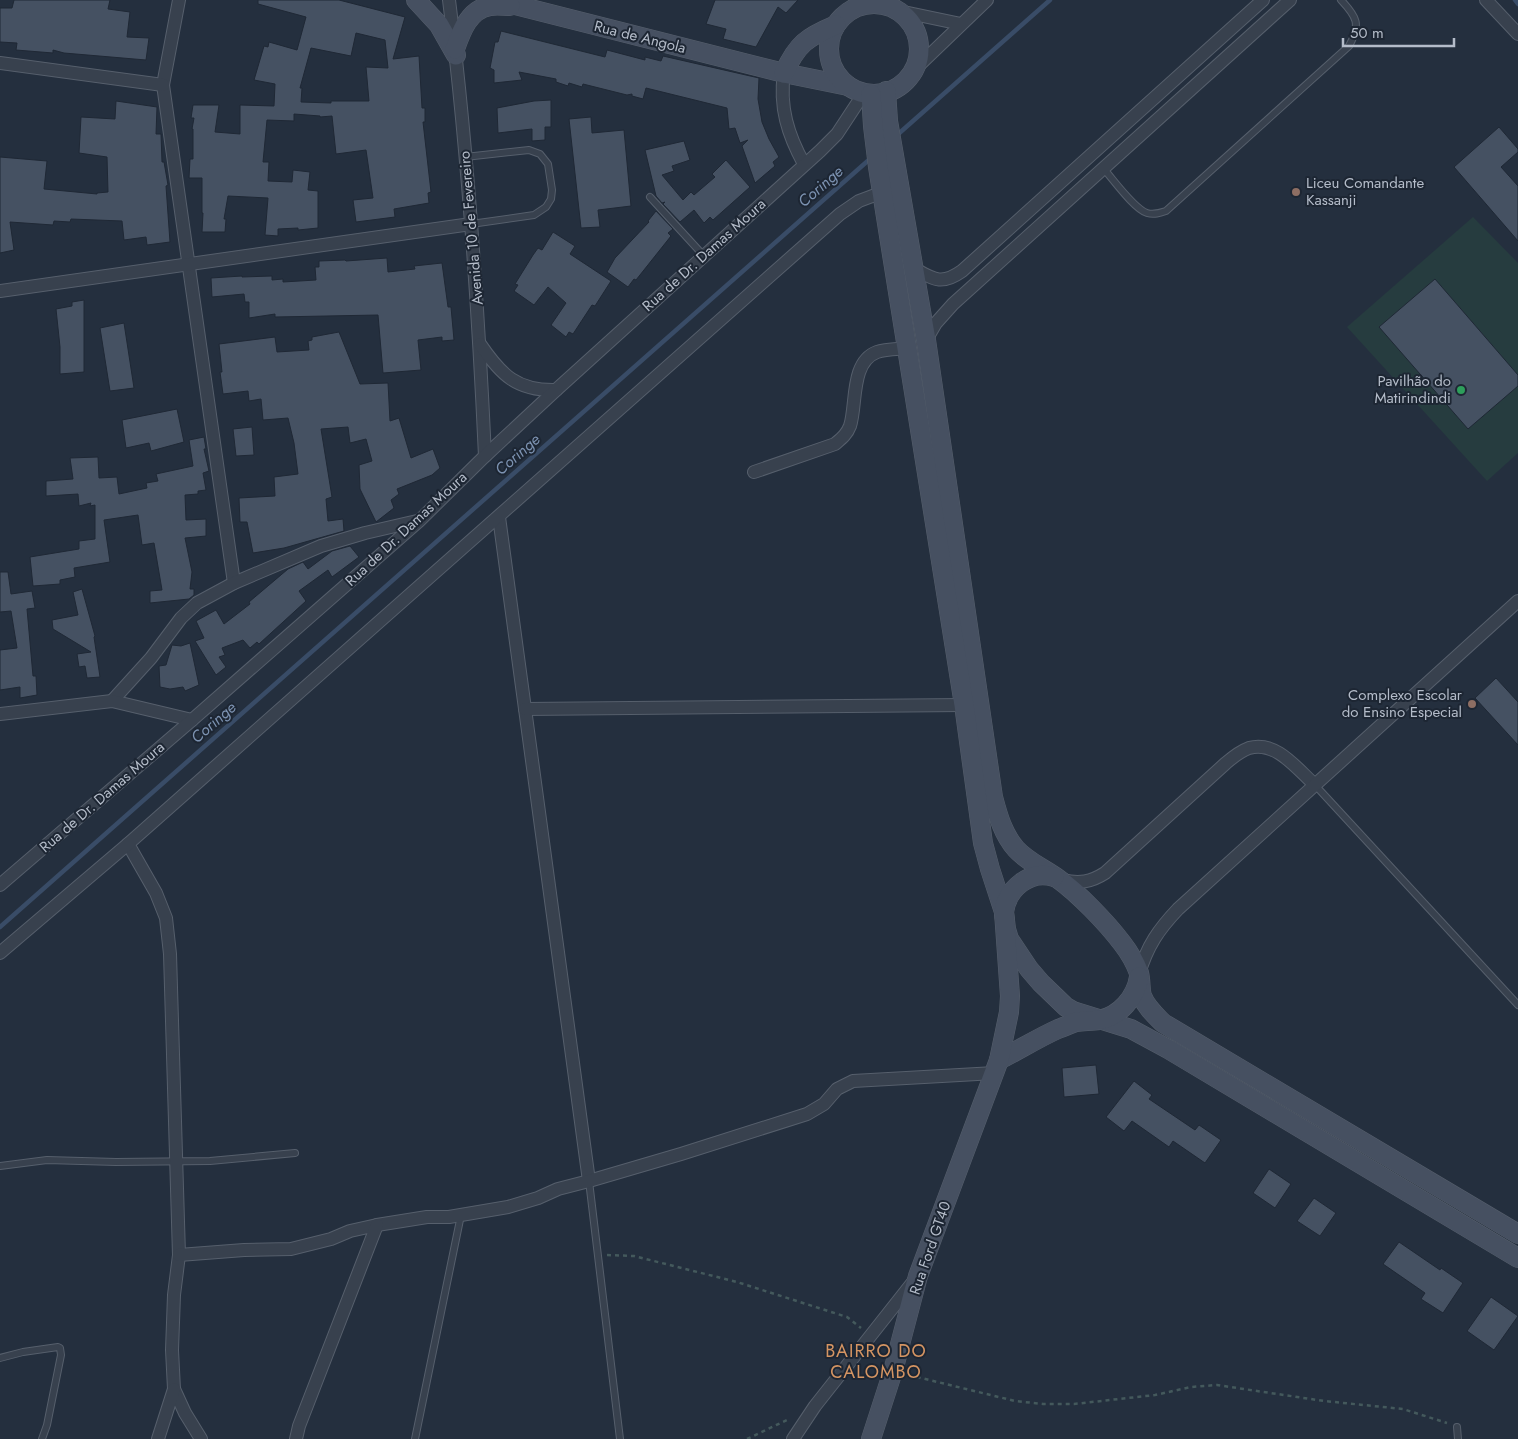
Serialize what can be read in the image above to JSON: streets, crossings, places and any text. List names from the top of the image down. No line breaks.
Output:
{"streets":{"street":["Rua de Angola","Avenida 10 de Fevereiro","Rua de Dr. Damas Moura","Rua Ford GT40"]},"crossings":[["Rua de Angola","Avenida 10 de Fevereiro"],["Rua de Angola","Rua de Dr. Damas Moura"],["Avenida 10 de Fevereiro","Rua de Dr. Damas Moura"]],"districts":["BAIRRO DO CALOMBO"],"water":["Coringe"],"places":["Liceu Comandante Kassanji","Pavilhão do Matirindindi","Complexo Escolar do Ensino Especial"],"scale_bar":"50 m"}
